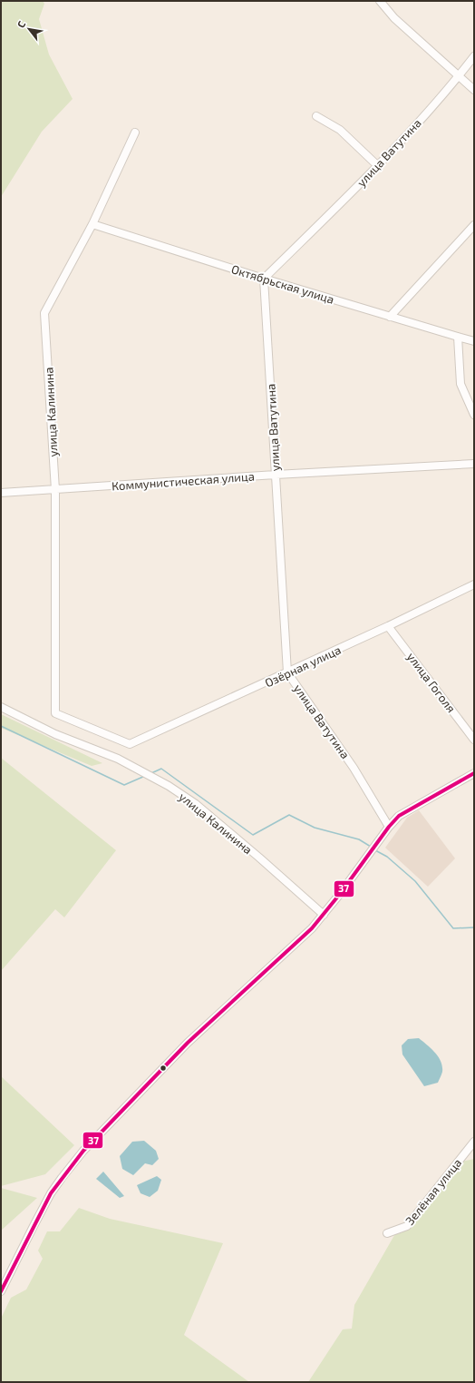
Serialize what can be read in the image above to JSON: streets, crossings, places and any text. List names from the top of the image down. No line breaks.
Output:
{"streets":{"street":["улица Ватутина","Октябрьская улица","улица Калинина","Коммунистическая улица","Озёрная улица","улица Гоголя","Зелёная улица"]},"crossings":[["улица Ватутина","Октябрьская улица"],["улица Ватутина","Коммунистическая улица"],["улица Ватутина","Озёрная улица"],["Октябрьская улица","улица Калинина"],["улица Калинина","Коммунистическая улица"],["улица Калинина","Озёрная улица"],["Озёрная улица","улица Гоголя"]],"lines":["transit line 37"],"north":"top left"}
